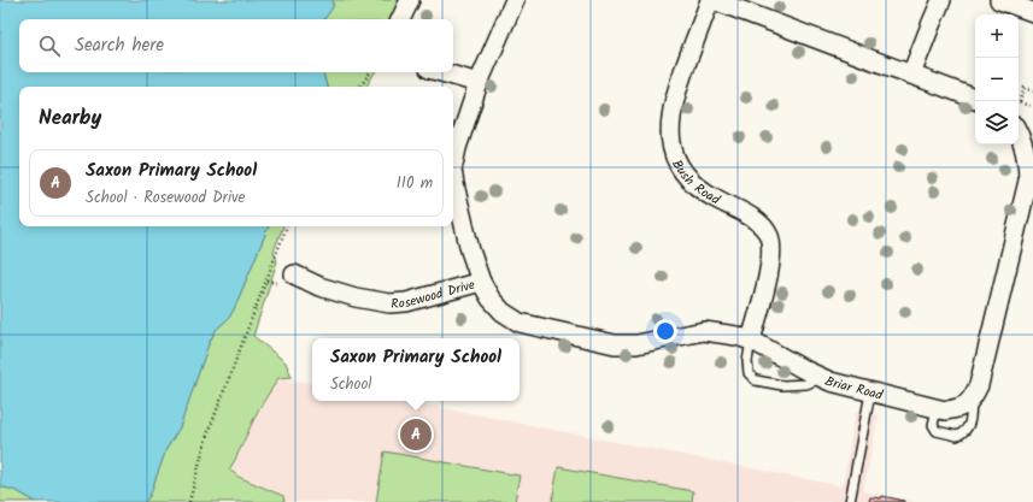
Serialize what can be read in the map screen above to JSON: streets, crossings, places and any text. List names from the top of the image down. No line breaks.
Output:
{"streets":{"street":["Bush Road","Rosewood Drive","Briar Road"]},"crossings":[["Bush Road","Briar Road"],["Rosewood Drive","Briar Road"]],"page":{"map_buttons":["+","−"],"search":"Search here","heading":"Nearby","list":[{"mark":"A","name":"Saxon Primary School","note":"School · Rosewood Drive","value":"110 m"}],"popup":["Saxon Primary School","School"],"pins":"A"}}
